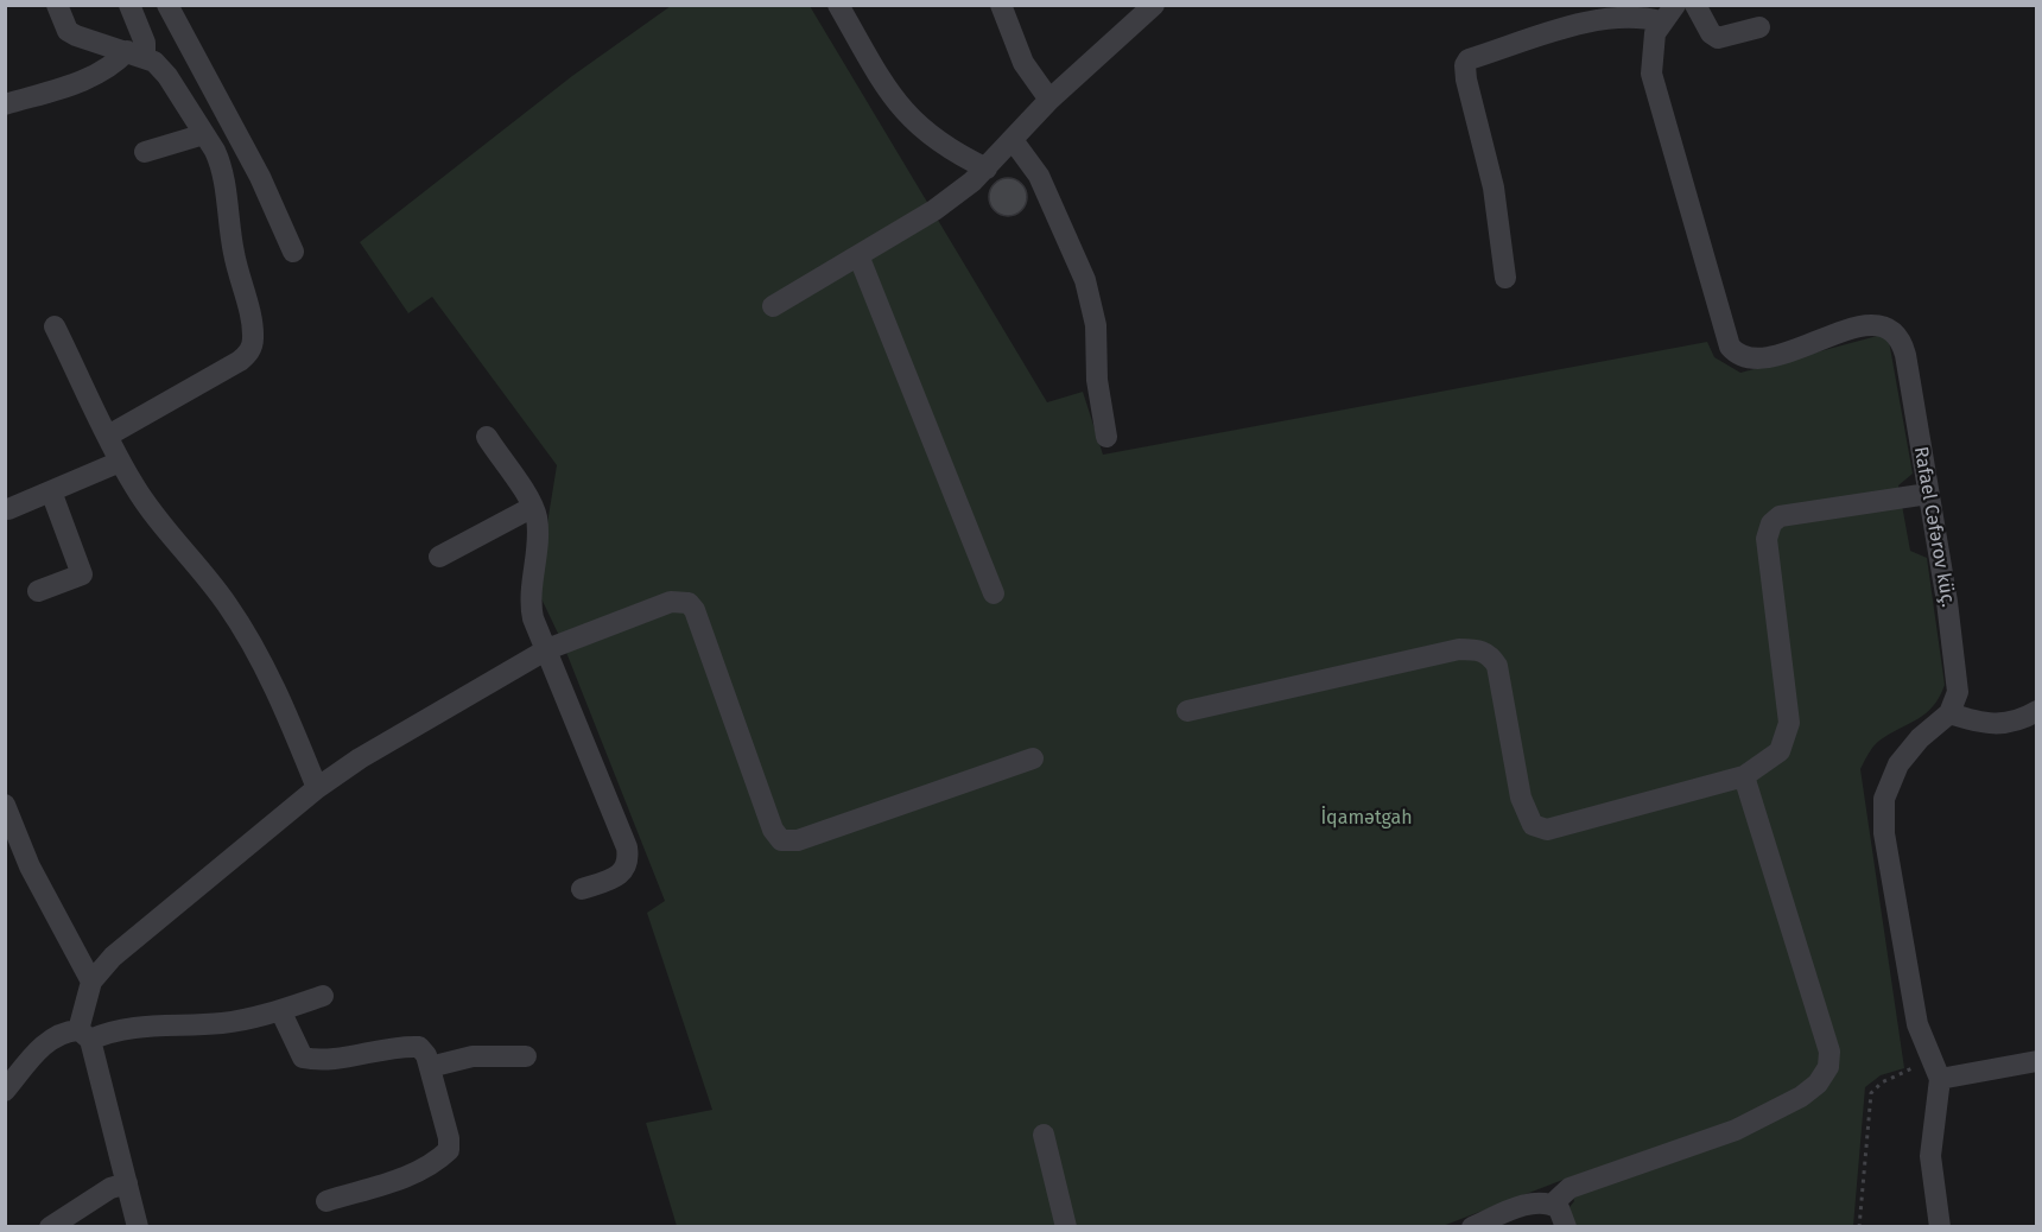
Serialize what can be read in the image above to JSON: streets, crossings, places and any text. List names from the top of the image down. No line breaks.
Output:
{"streets":{"street":["Rafael Cəfərov küç."]},"parks":["İqamətgah"]}
